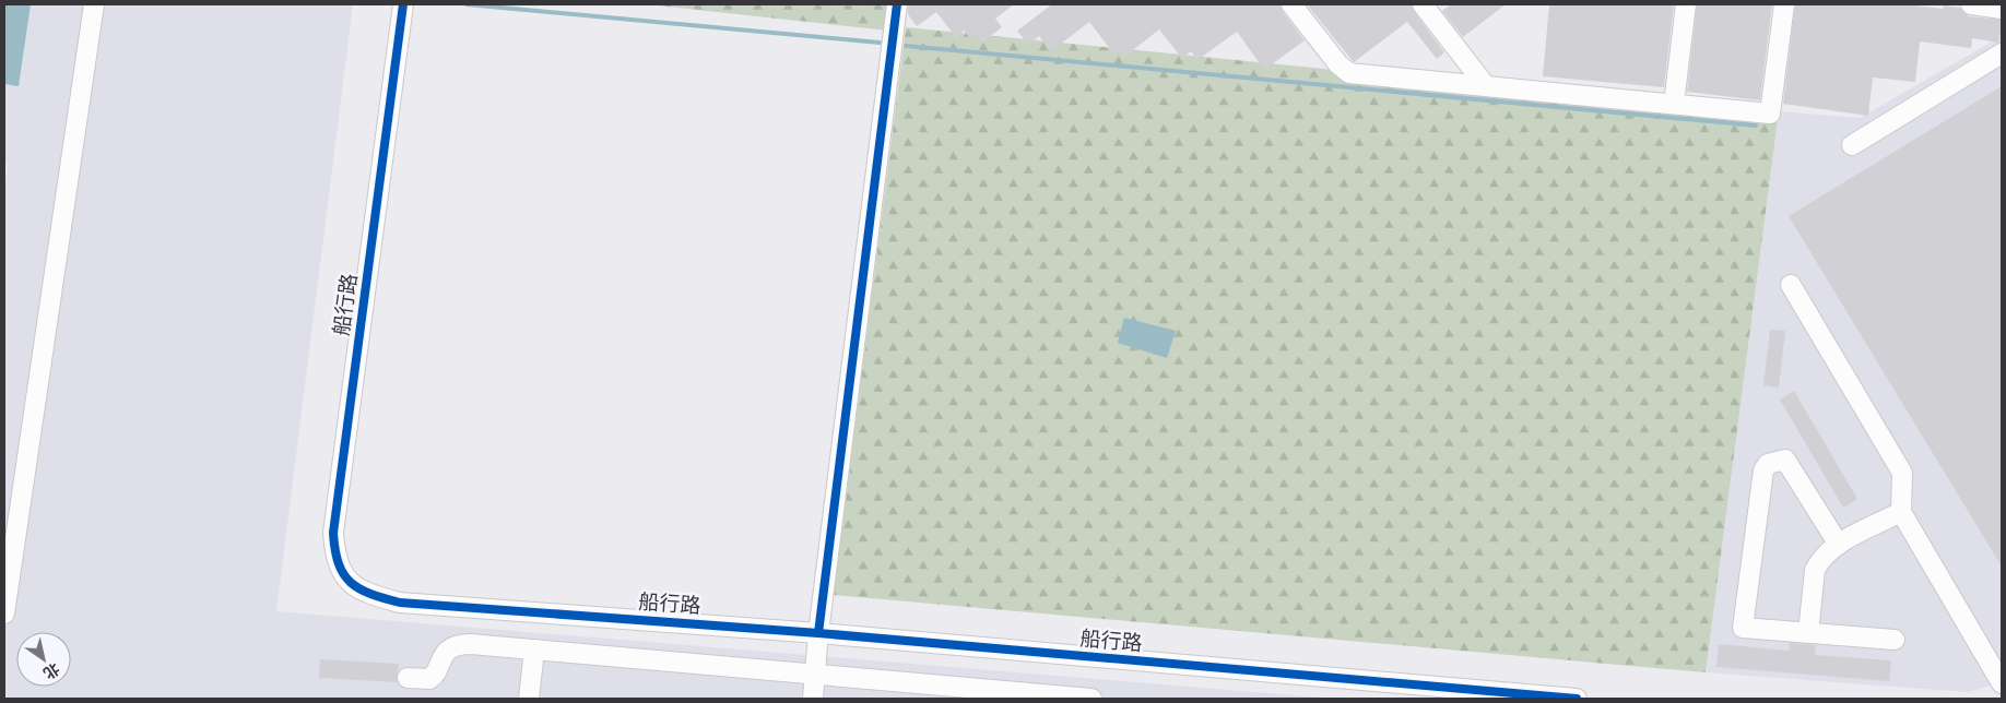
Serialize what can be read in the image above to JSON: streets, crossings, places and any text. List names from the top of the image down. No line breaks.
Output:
{"streets":{"street":["船行路"]},"north":"bottom right"}
